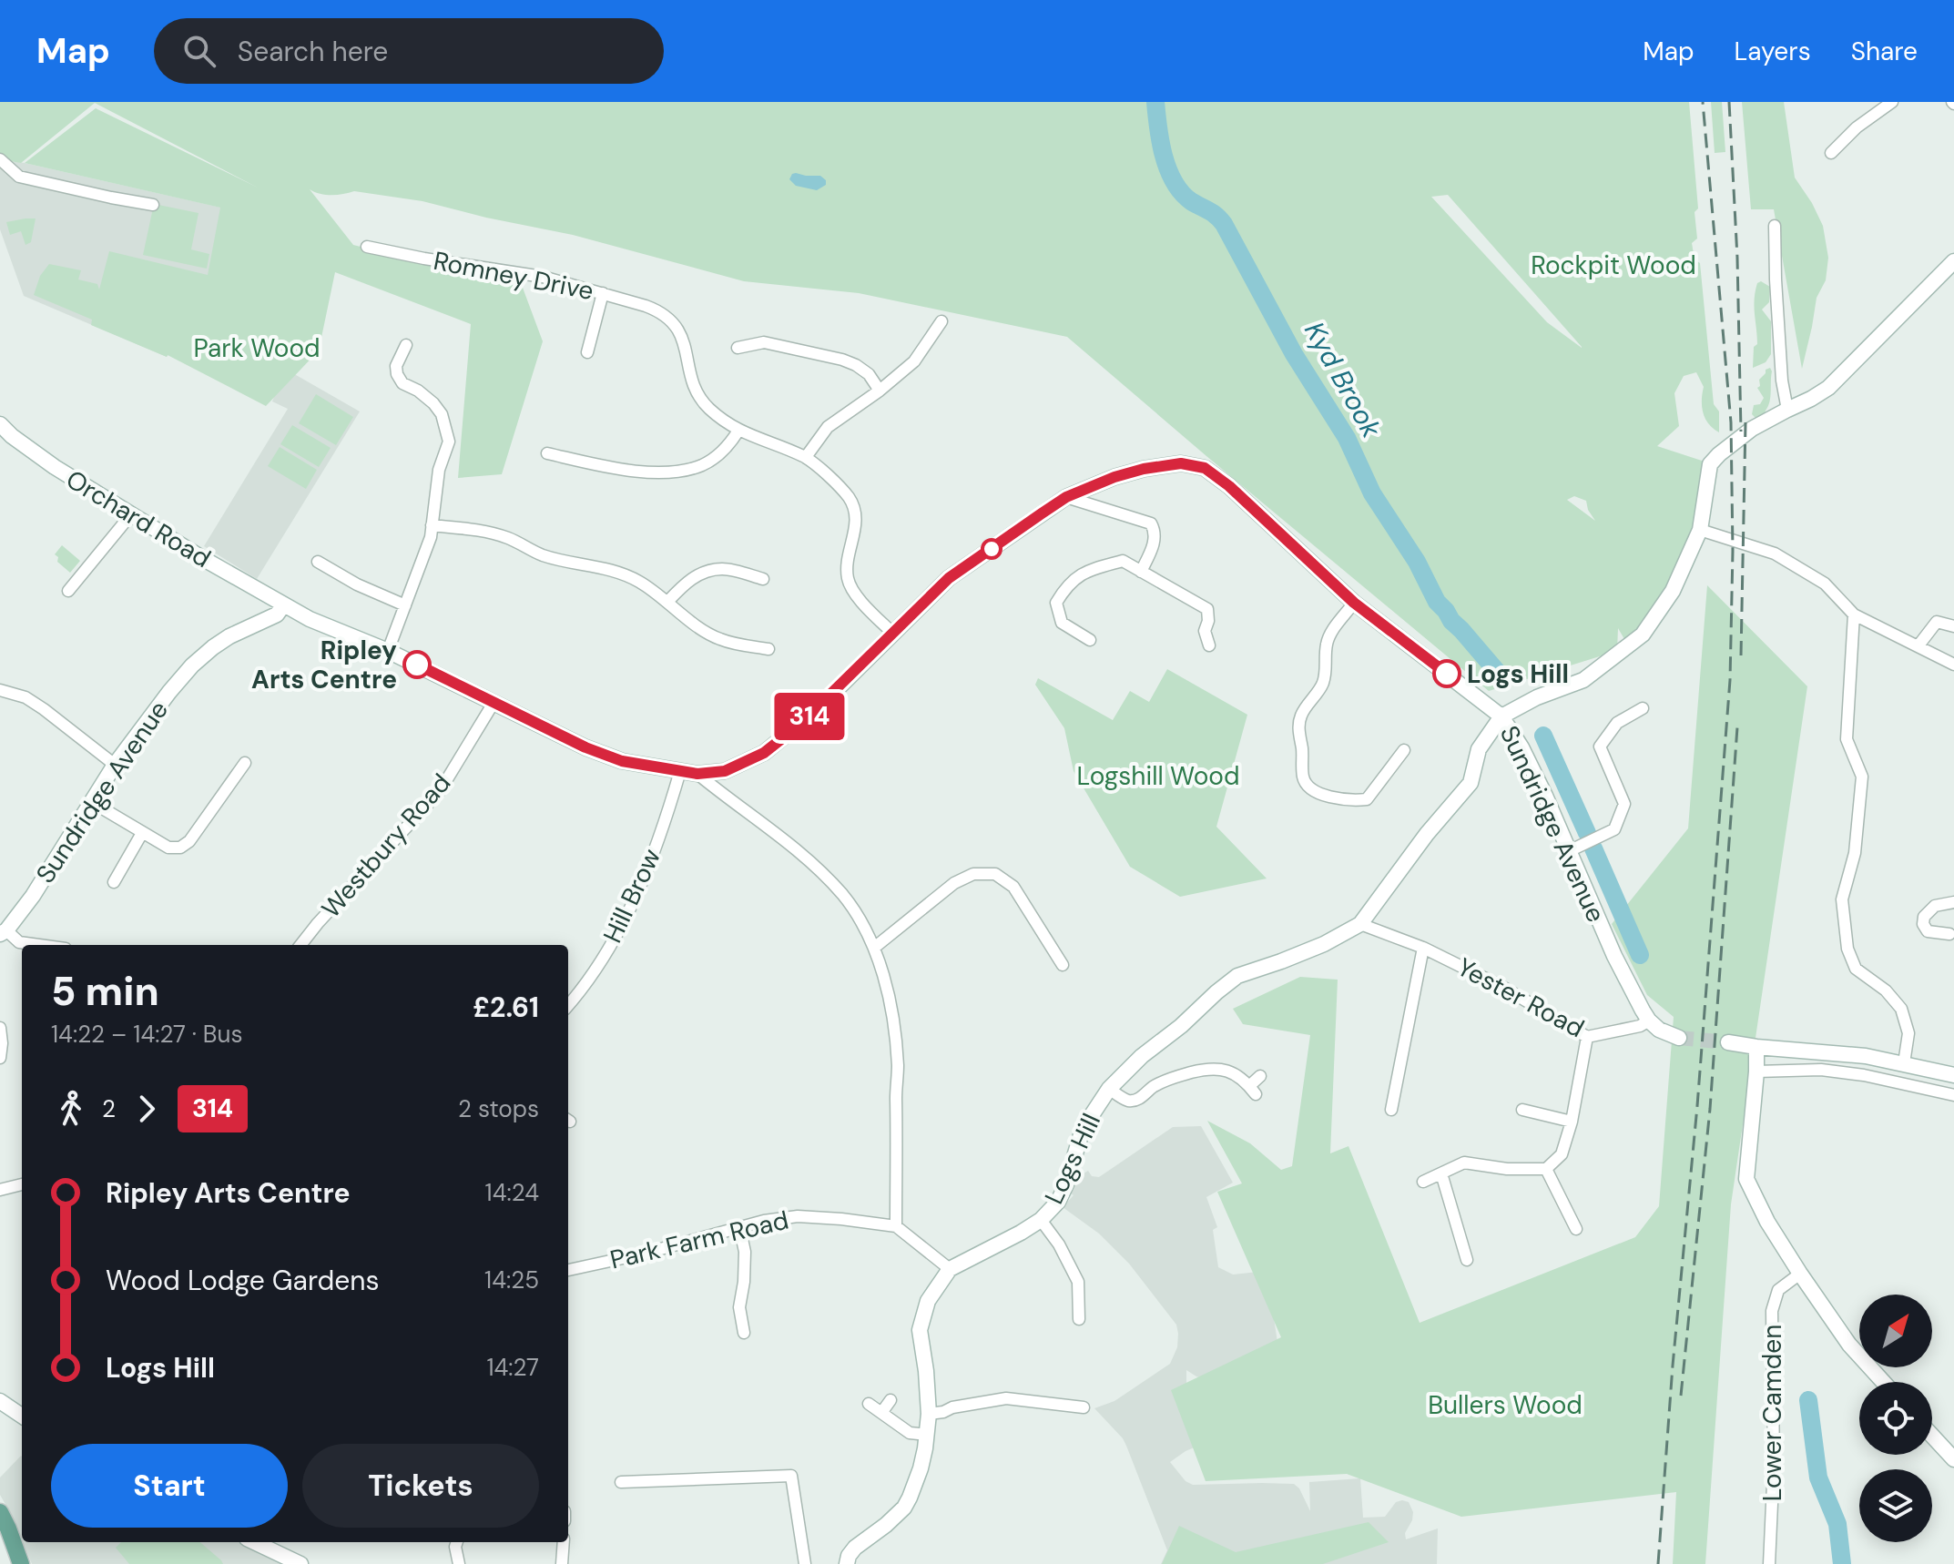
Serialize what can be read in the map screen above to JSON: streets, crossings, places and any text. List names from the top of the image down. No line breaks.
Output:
{"streets":{"street":["Romney Drive","Orchard Road","Sundridge Avenue","Westbury Road","Hill Brow","Yester Road","Logs Hill","Park Farm Road","Lower Camden"]},"crossings":[["Romney Drive","Sundridge Avenue"],["Orchard Road","Sundridge Avenue"],["Sundridge Avenue","Westbury Road"],["Sundridge Avenue","Hill Brow"],["Sundridge Avenue","Yester Road"],["Sundridge Avenue","Logs Hill"],["Yester Road","Logs Hill"]],"water":["Kyd Brook"],"parks":["Rockpit Wood","Park Wood","Logshill Wood","Bullers Wood"],"places":["Ripley Arts Centre","Logs Hill"],"lines":["bus line 314"],"north":"top right","page":{"header":"Map","search":"Search here","nav":["Map","Layers","Share"],"on_map":"314","heading":["5 min","14:22 – 14:27 · Bus","£2.61"],"legs":["2","314","2 stops"],"list":[{"name":"Ripley Arts Centre","value":"14:24"},{"name":"Wood Lodge Gardens","value":"14:25"},{"name":"Logs Hill","value":"14:27"}],"buttons":["Start","Tickets"]}}
